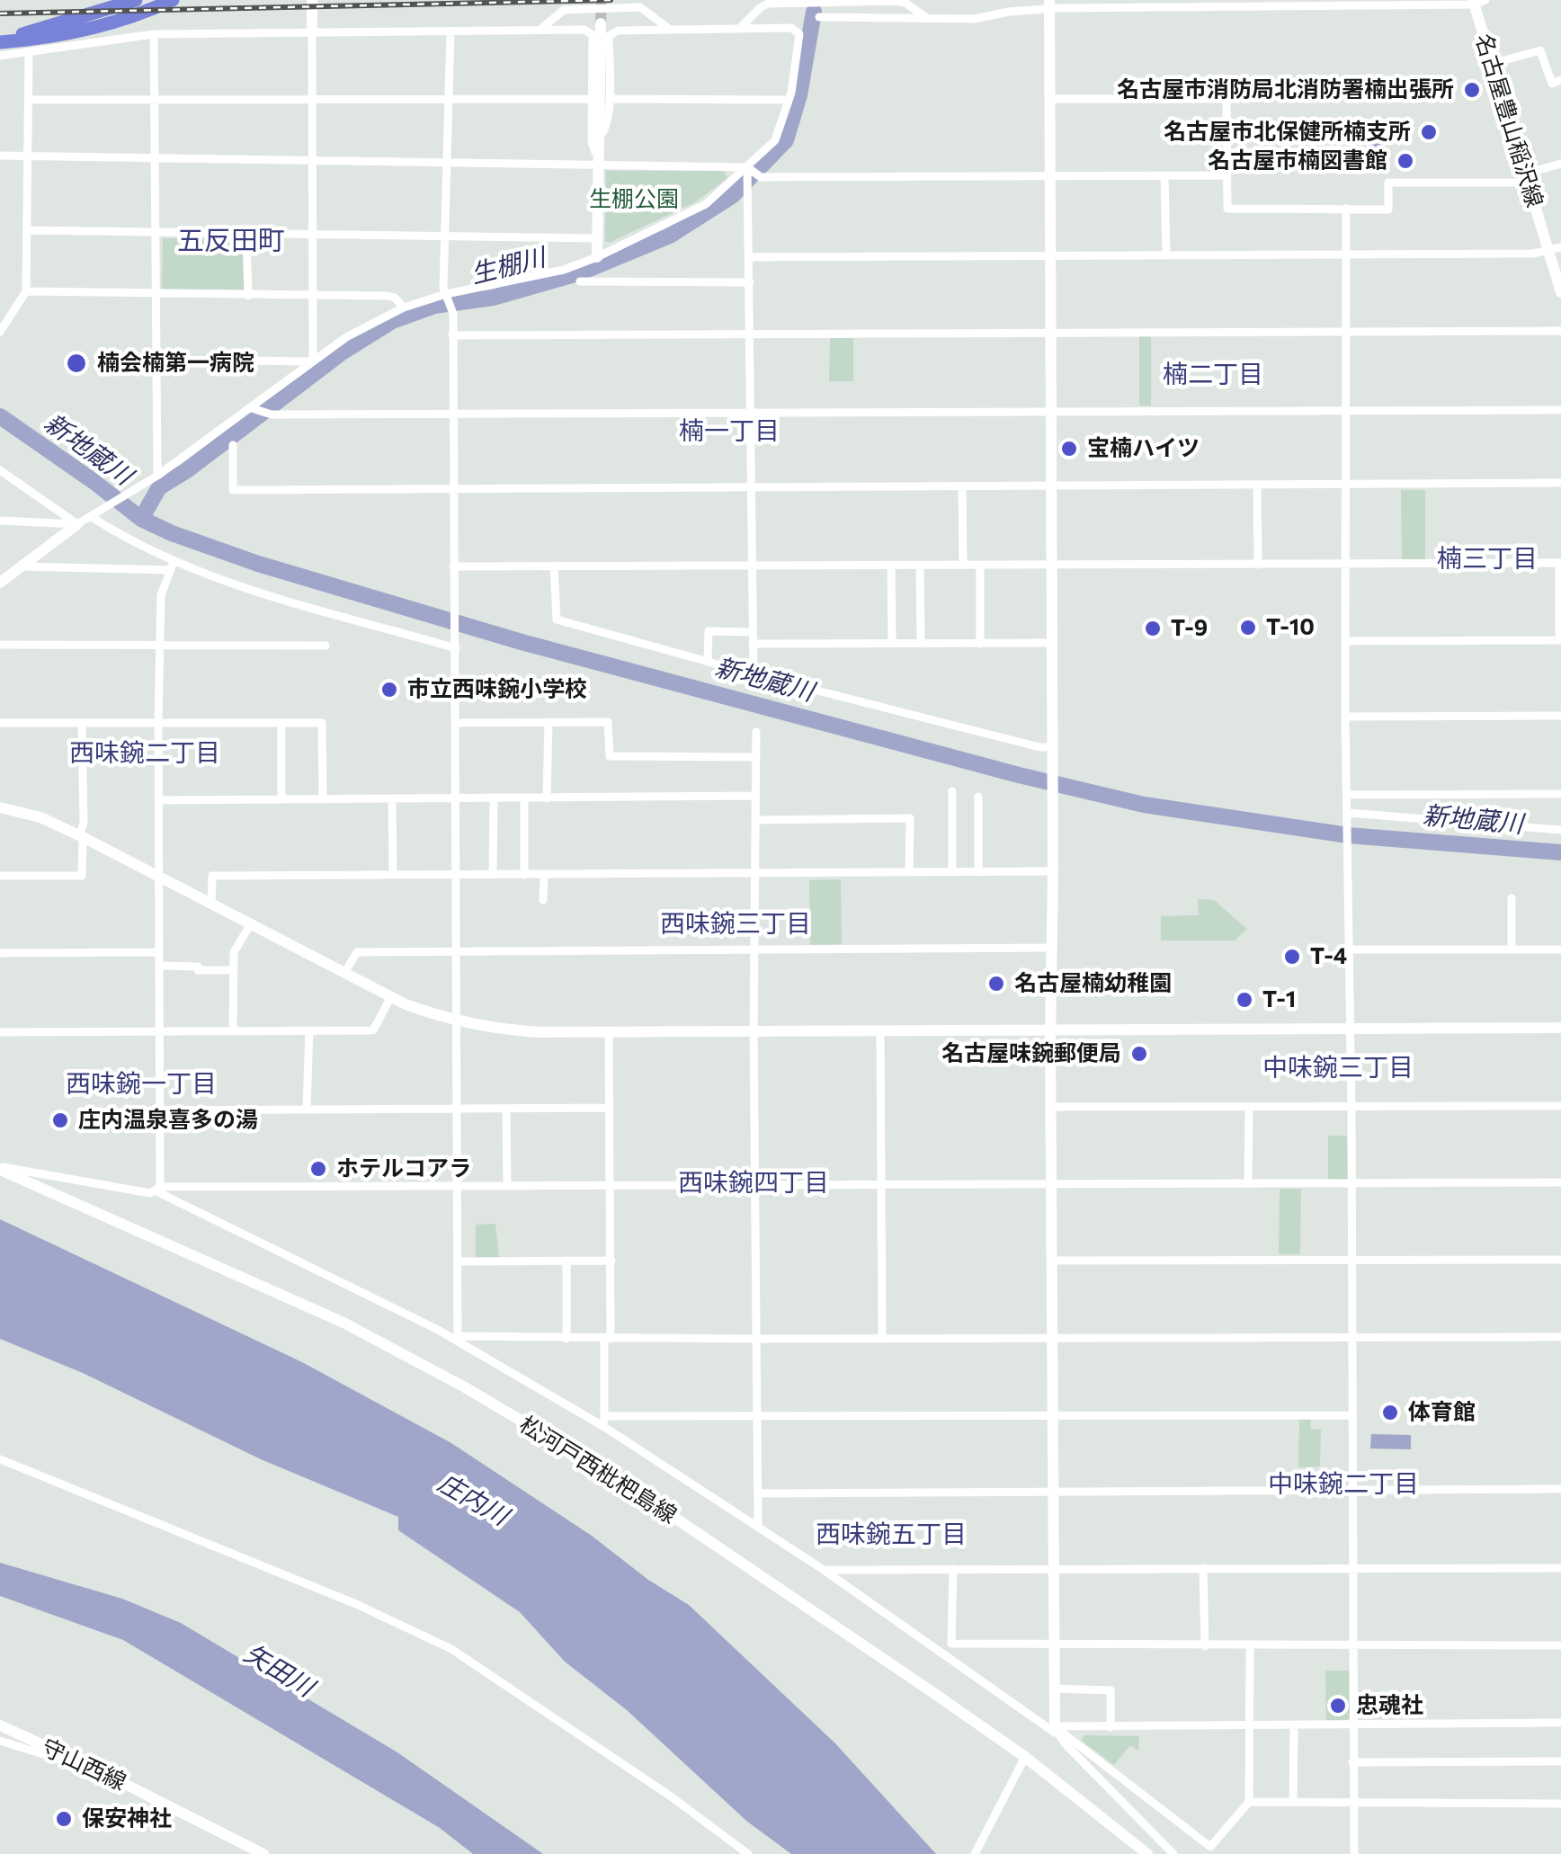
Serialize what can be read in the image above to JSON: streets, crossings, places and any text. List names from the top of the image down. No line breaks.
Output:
{"streets":{"street":["名古屋豊山稲沢線","松河戸西枇杷島線","守山西線"]},"districts":["五反田町","楠二丁目","楠一丁目","楠三丁目","西味鋺二丁目","西味鋺三丁目","中味鋺三丁目","西味鋺一丁目","西味鋺四丁目","中味鋺二丁目","西味鋺五丁目"],"water":["生棚川","新地蔵川","庄内川","矢田川"],"parks":["生棚公園"],"places":["名古屋市消防局北消防署楠出張所","名古屋市北保健所楠支所","名古屋市楠図書館","楠会楠第一病院","宝楠ハイツ","T-10","T-9","市立西味鋺小学校","T-4","名古屋楠幼稚園","T-1","名古屋味鋺郵便局","庄内温泉喜多の湯","ホテルコアラ","体育館","忠魂社","保安神社"]}
